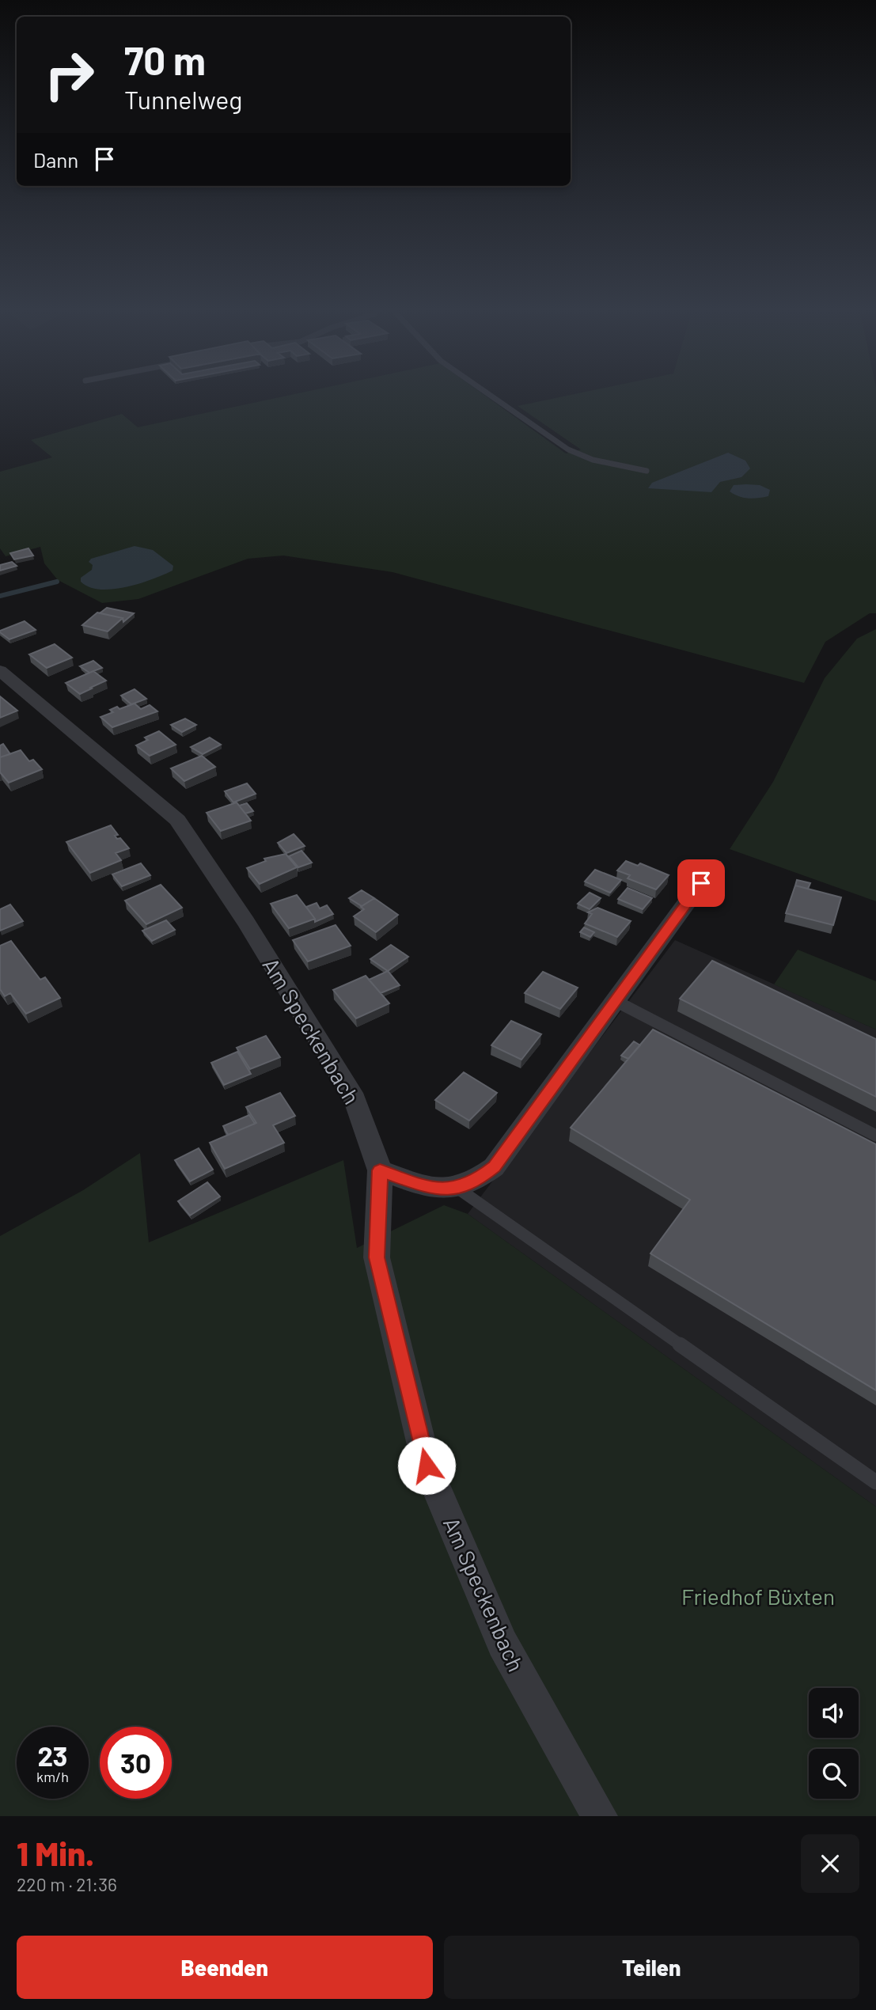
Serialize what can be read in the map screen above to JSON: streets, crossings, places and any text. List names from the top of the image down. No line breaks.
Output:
{"streets":{"street":["Am Speckenbach"]},"parks":["Friedhof Büxten"],"page":{"turn":["70 m","Tunnelweg"],"then":"Dann","speed":"23 km/h","limit":"30","heading":["1 Min.","220 m · 21:36"],"buttons":["Beenden","Teilen"]}}
